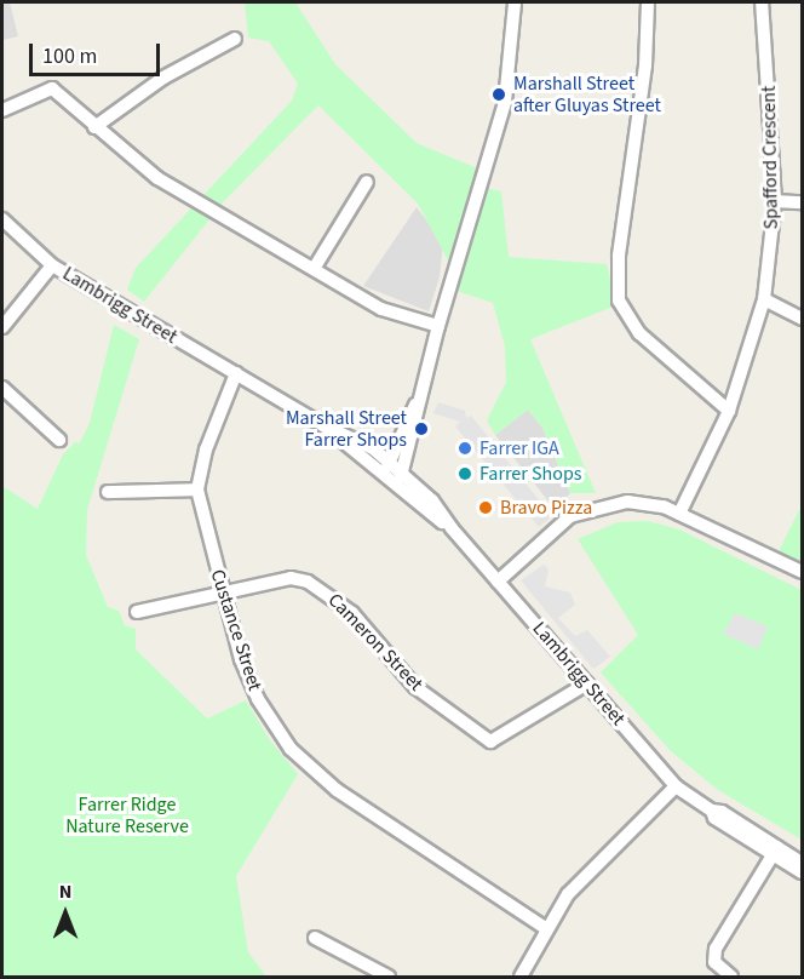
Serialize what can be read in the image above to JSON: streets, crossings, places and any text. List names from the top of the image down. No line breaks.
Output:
{"streets":{"street":["Spafford Crescent","Lambrigg Street","Custance Street","Cameron Street"]},"crossings":[["Lambrigg Street","Custance Street"],["Lambrigg Street","Cameron Street"],["Custance Street","Cameron Street"]],"parks":["Farrer Ridge Nature Reserve"],"places":["Marshall Street after Gluyas Street","Marshall Street Farrer Shops","Farrer IGA","Farrer Shops","Bravo Pizza"],"scale_bar":"100 m","north":"top"}
